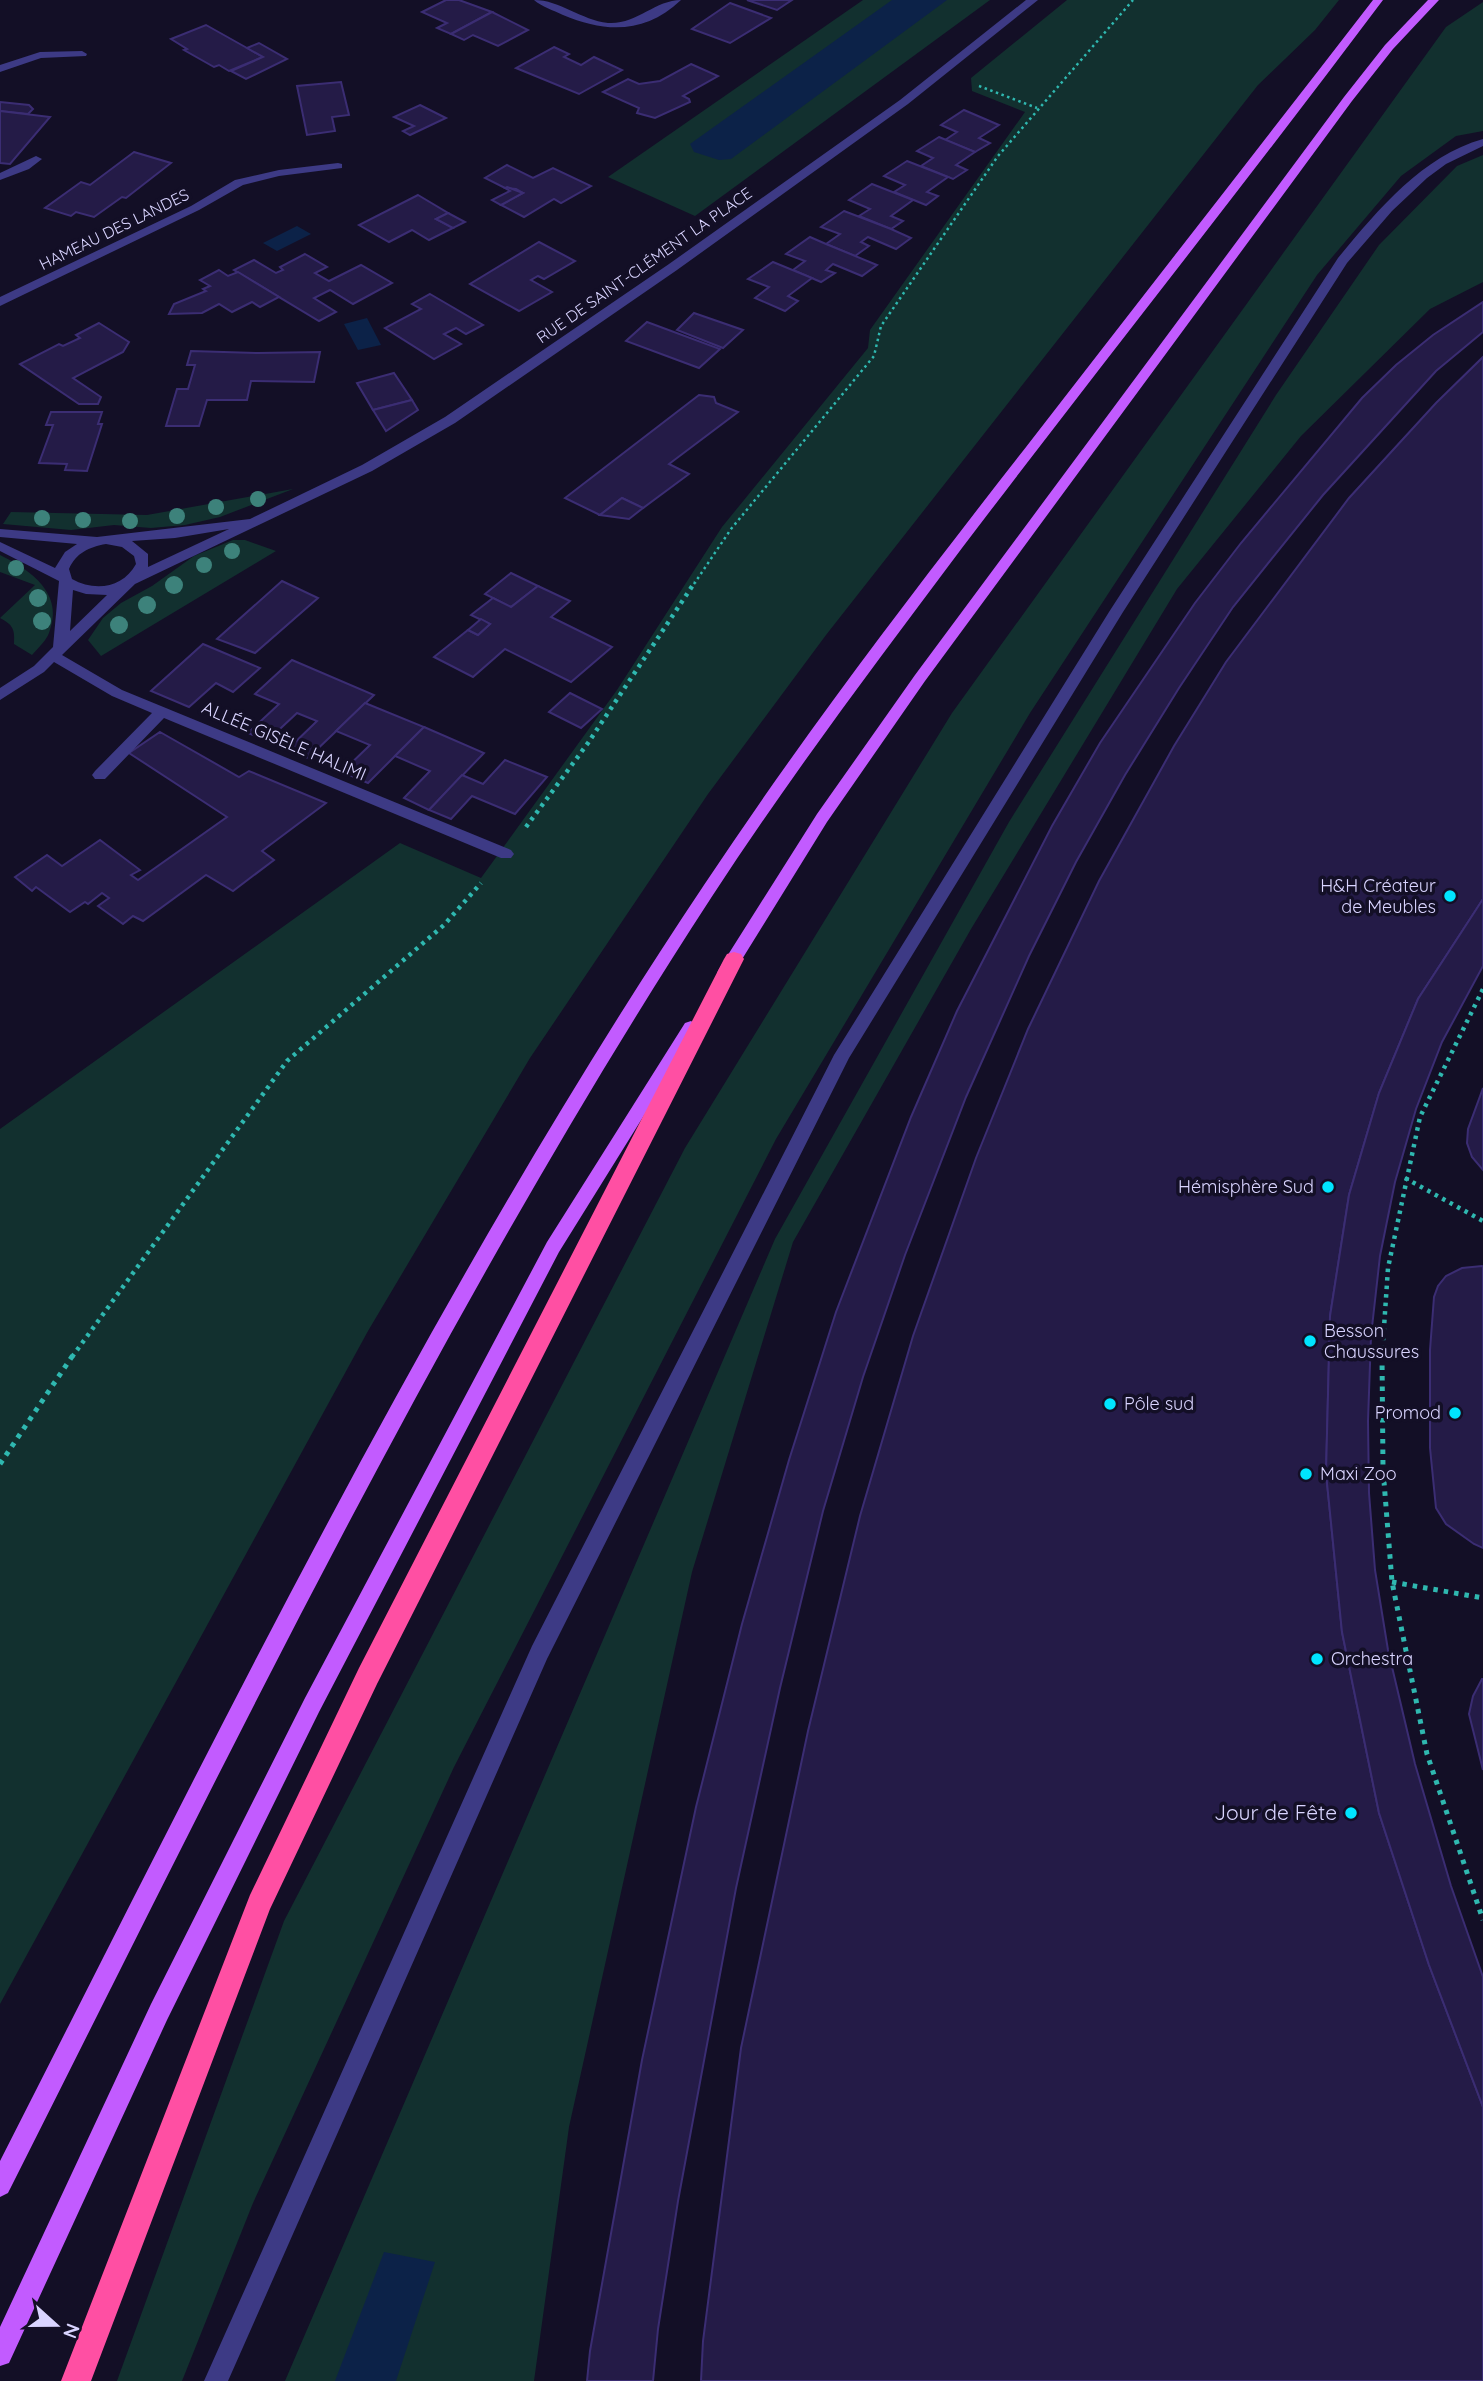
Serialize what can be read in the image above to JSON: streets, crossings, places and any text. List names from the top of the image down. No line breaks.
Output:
{"streets":{"street":["HAMEAU DES LANDES","RUE DE SAINT-CLÉMENT LA PLACE","ALLÉE GISÈLE HALIMI"]},"crossings":[["RUE DE SAINT-CLÉMENT LA PLACE","ALLÉE GISÈLE HALIMI"]],"places":["H&H Créateur de Meubles","Hémisphère Sud","Besson Chaussures","Pôle sud","Promod","Maxi Zoo","Orchestra","Jour de Fête"],"north":"right"}
